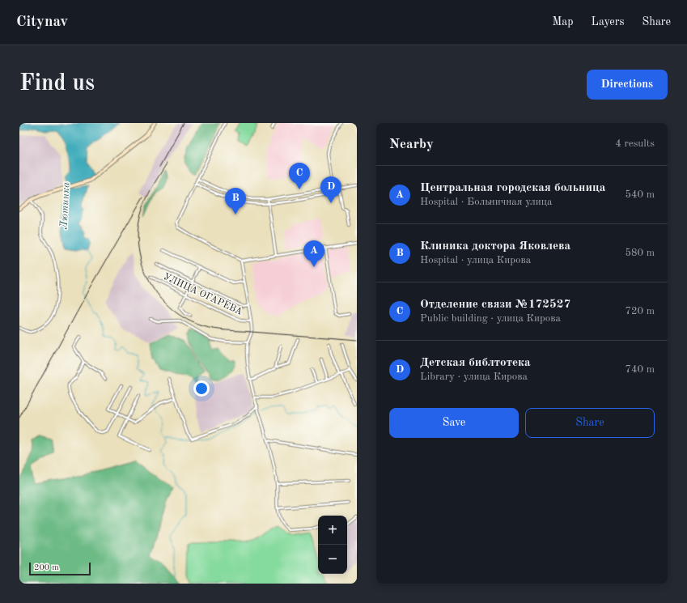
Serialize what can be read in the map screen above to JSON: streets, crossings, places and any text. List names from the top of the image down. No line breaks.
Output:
{"streets":{"street":["УЛИЦА ОГАРЁВА"]},"water":["Лютинка"],"scale_bar":"200 m","page":{"header":"Citynav","nav":["Map","Layers","Share"],"buttons":["Directions",["Save","Share"]],"title":"Find us","heading":["Nearby","4 results"],"pins":["C","D","B","A"],"list":[{"mark":"A","name":"Центральная городская больница","note":"Hospital · Больничная улица","value":"540 m"},{"mark":"B","name":"Клиника доктора Яковлева","note":"Hospital · улица Кирова","value":"580 m"},{"mark":"C","name":"Отделение связи №172527","note":"Public building · улица Кирова","value":"720 m"},{"mark":"D","name":"Детская библтотека","note":"Library · улица Кирова","value":"740 m"}],"map_buttons":["+","−"],"scale":"200 m"}}
